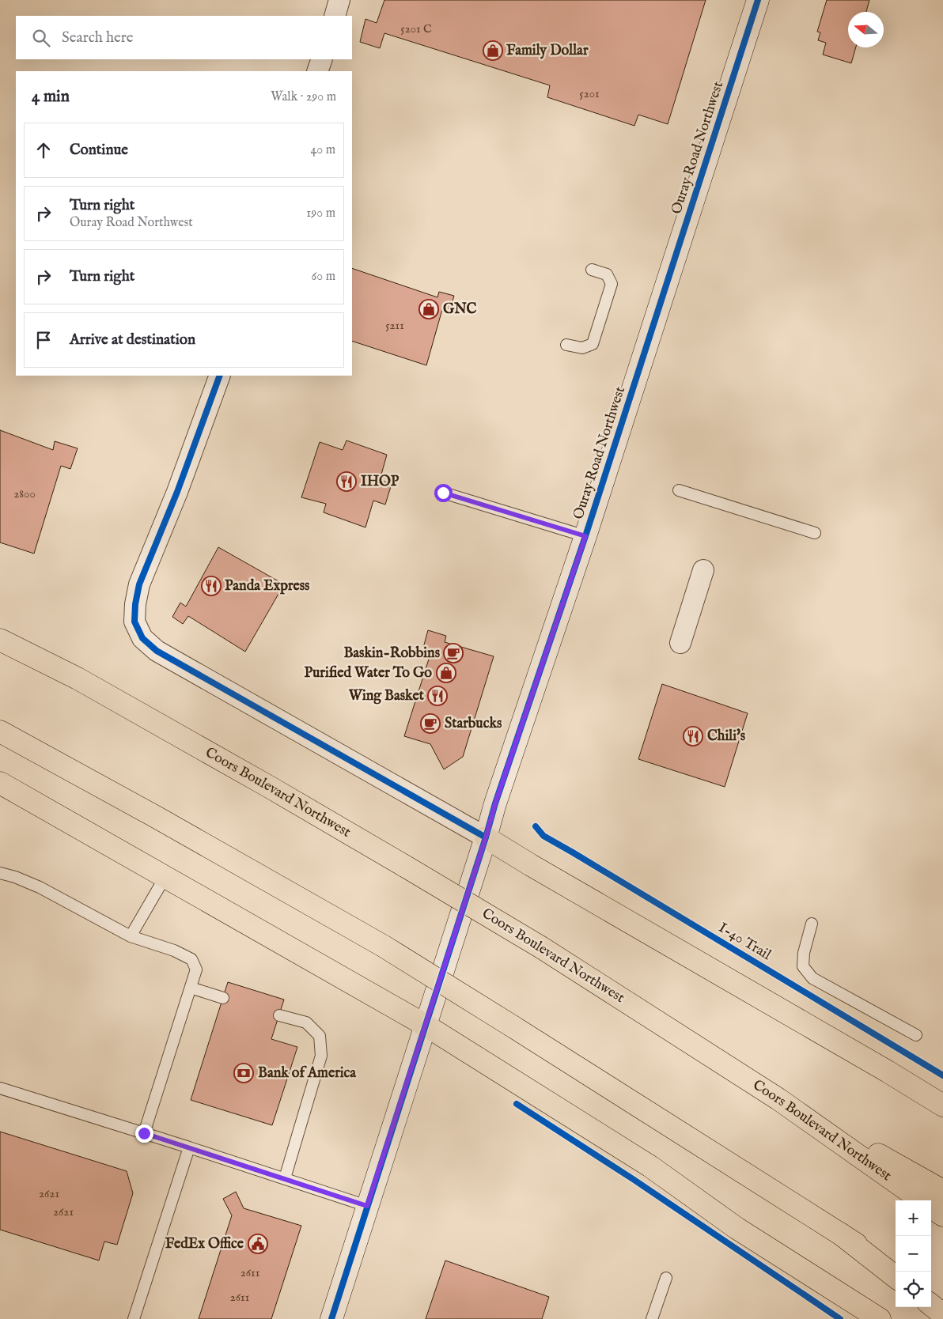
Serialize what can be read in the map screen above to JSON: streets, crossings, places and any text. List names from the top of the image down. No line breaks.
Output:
{"streets":{"main road":["Coors Boulevard Northwest"],"street":["Ouray Road Northwest"],"cycle path":["I-40 Trail"]},"places":{"shop":["Family Dollar","GNC","Purified Water To Go"],"restaurant":["IHOP","Panda Express","Wing Basket","Chili's"],"cafe":["Baskin-Robbins","Starbucks"],"bank":["Bank of America"],"public building":["FedEx Office"]},"house_numbers":["5201 C","5201","5211","2800","2621","2621","2611","2611"],"north":"left","page":{"search":"Search here","heading":["4 min","Walk · 290 m"],"list":[["Continue","40 m"],["Turn right","Ouray Road Northwest","190 m"],["Turn right","60 m"],"Arrive at destination"],"map_buttons":["+","−"]}}
